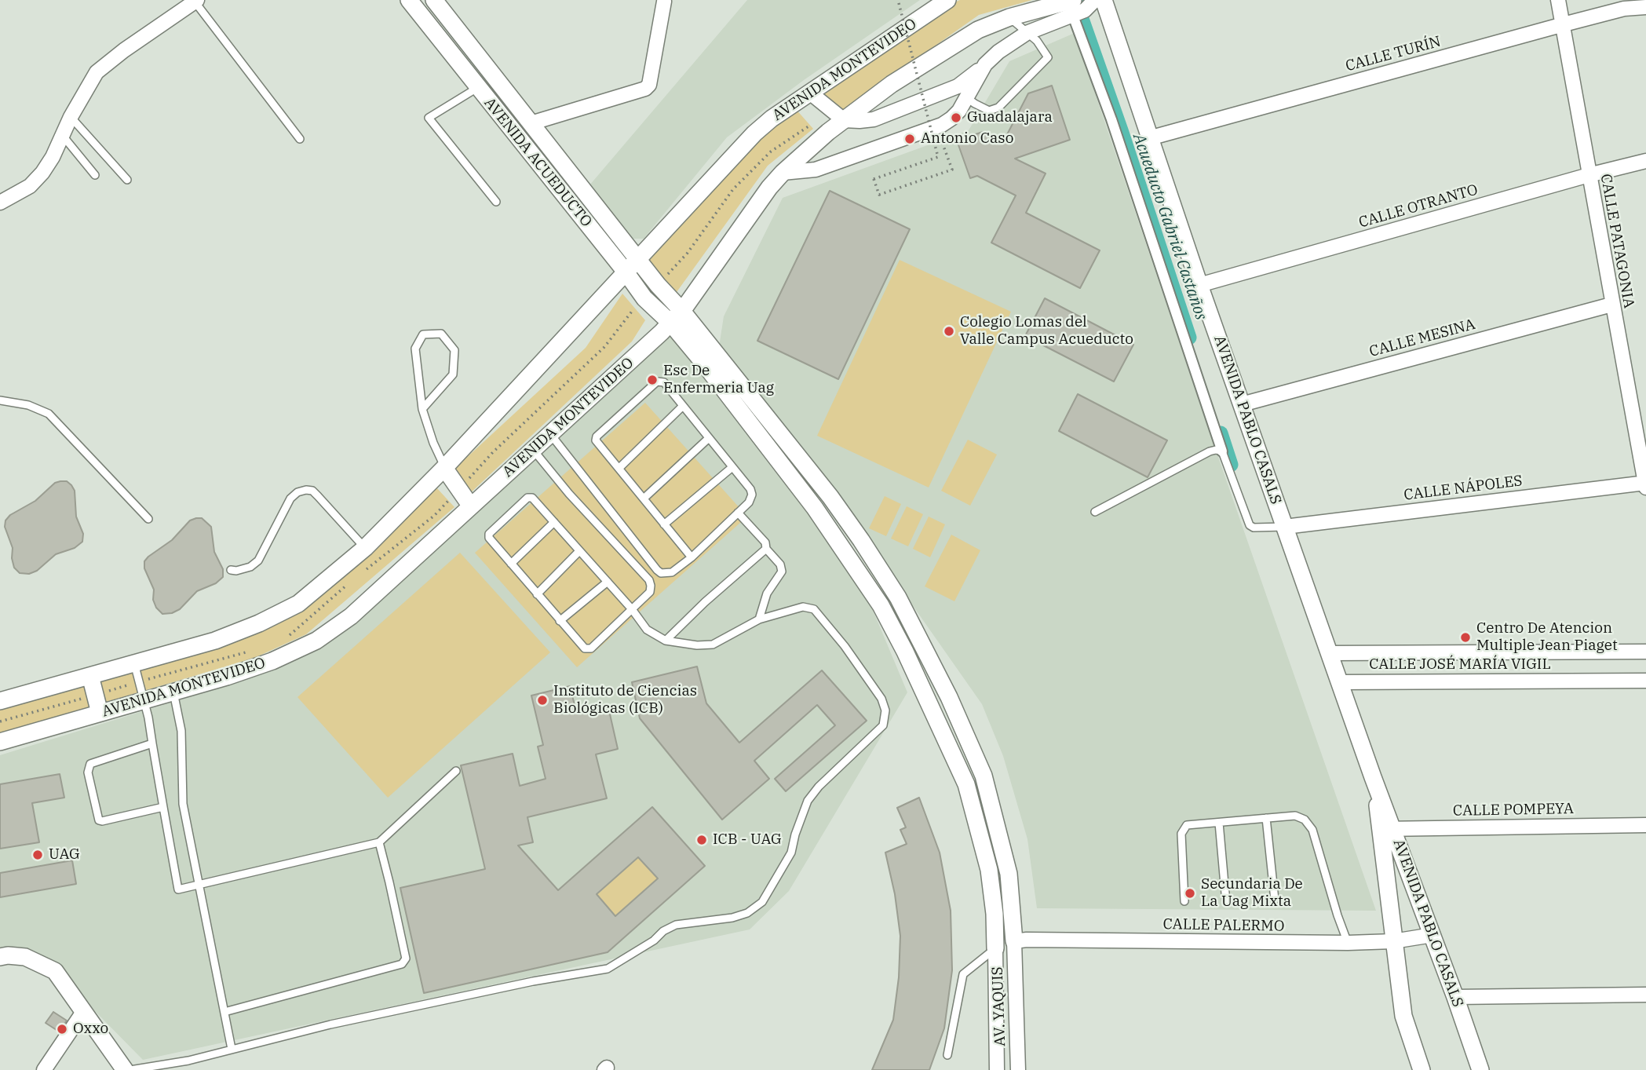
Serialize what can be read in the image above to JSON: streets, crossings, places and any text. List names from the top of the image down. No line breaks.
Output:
{"streets":{"street":["CALLE TURÍN","AVENIDA MONTEVIDEO","AVENIDA ACUEDUCTO","CALLE OTRANTO","CALLE PATAGONIA","CALLE MESINA","AVENIDA PABLO CASALS","CALLE NÁPOLES","CALLE JOSÉ MARÍA VIGIL","CALLE POMPEYA","CALLE PALERMO","AV. YAQUIS"]},"crossings":[["CALLE TURÍN","CALLE PATAGONIA"],["CALLE TURÍN","AVENIDA PABLO CASALS"],["AVENIDA MONTEVIDEO","AVENIDA ACUEDUCTO"],["AVENIDA ACUEDUCTO","CALLE PALERMO"],["AVENIDA ACUEDUCTO","AV. YAQUIS"],["CALLE OTRANTO","CALLE PATAGONIA"],["CALLE OTRANTO","AVENIDA PABLO CASALS"],["CALLE PATAGONIA","CALLE MESINA"],["CALLE PATAGONIA","CALLE NÁPOLES"],["CALLE MESINA","AVENIDA PABLO CASALS"],["AVENIDA PABLO CASALS","CALLE NÁPOLES"],["AVENIDA PABLO CASALS","CALLE JOSÉ MARÍA VIGIL"],["AVENIDA PABLO CASALS","CALLE POMPEYA"],["AVENIDA PABLO CASALS","CALLE PALERMO"],["CALLE PALERMO","AV. YAQUIS"]],"water":["Acueducto Gabriel Castaños"],"places":["Guadalajara","Antonio Caso","Colegio Lomas del Valle Campus Acueducto","Esc De Enfermeria Uag","Centro De Atencion Multiple Jean Piaget","Instituto de Ciencias Biológicas (ICB)","ICB - UAG","UAG","Secundaria De La Uag Mixta","Oxxo"]}
